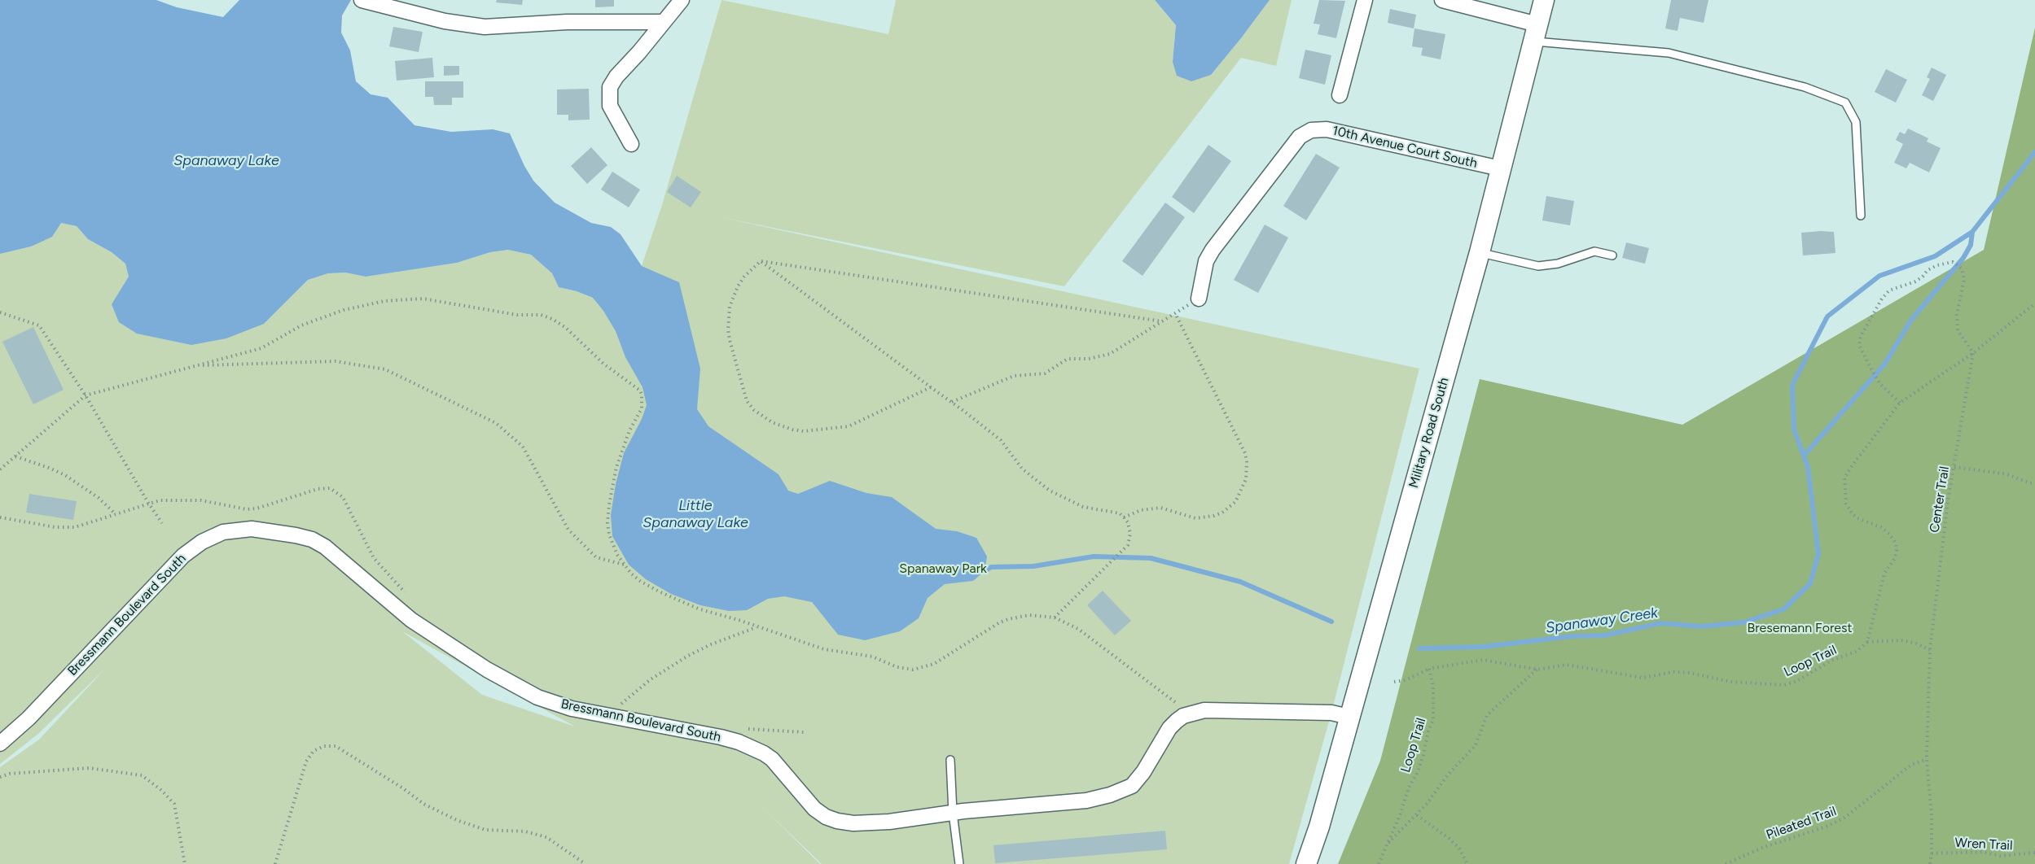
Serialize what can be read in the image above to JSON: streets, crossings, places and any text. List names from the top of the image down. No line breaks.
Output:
{"streets":{"main road":["Military Road South"],"street":["10th Avenue Court South","Bressmann Boulevard South"],"path":["Center Trail","Loop Trail","Pileated Trail","Wren Trail"]},"crossings":[["10th Avenue Court South","Military Road South"],["Military Road South","Bressmann Boulevard South"],["Center Trail","Pileated Trail"],["Center Trail","Wren Trail"]],"water":["Spanaway Lake","Little Spanaway Lake","Spanaway Creek"],"parks":["Spanaway Park","Bresemann Forest"]}
